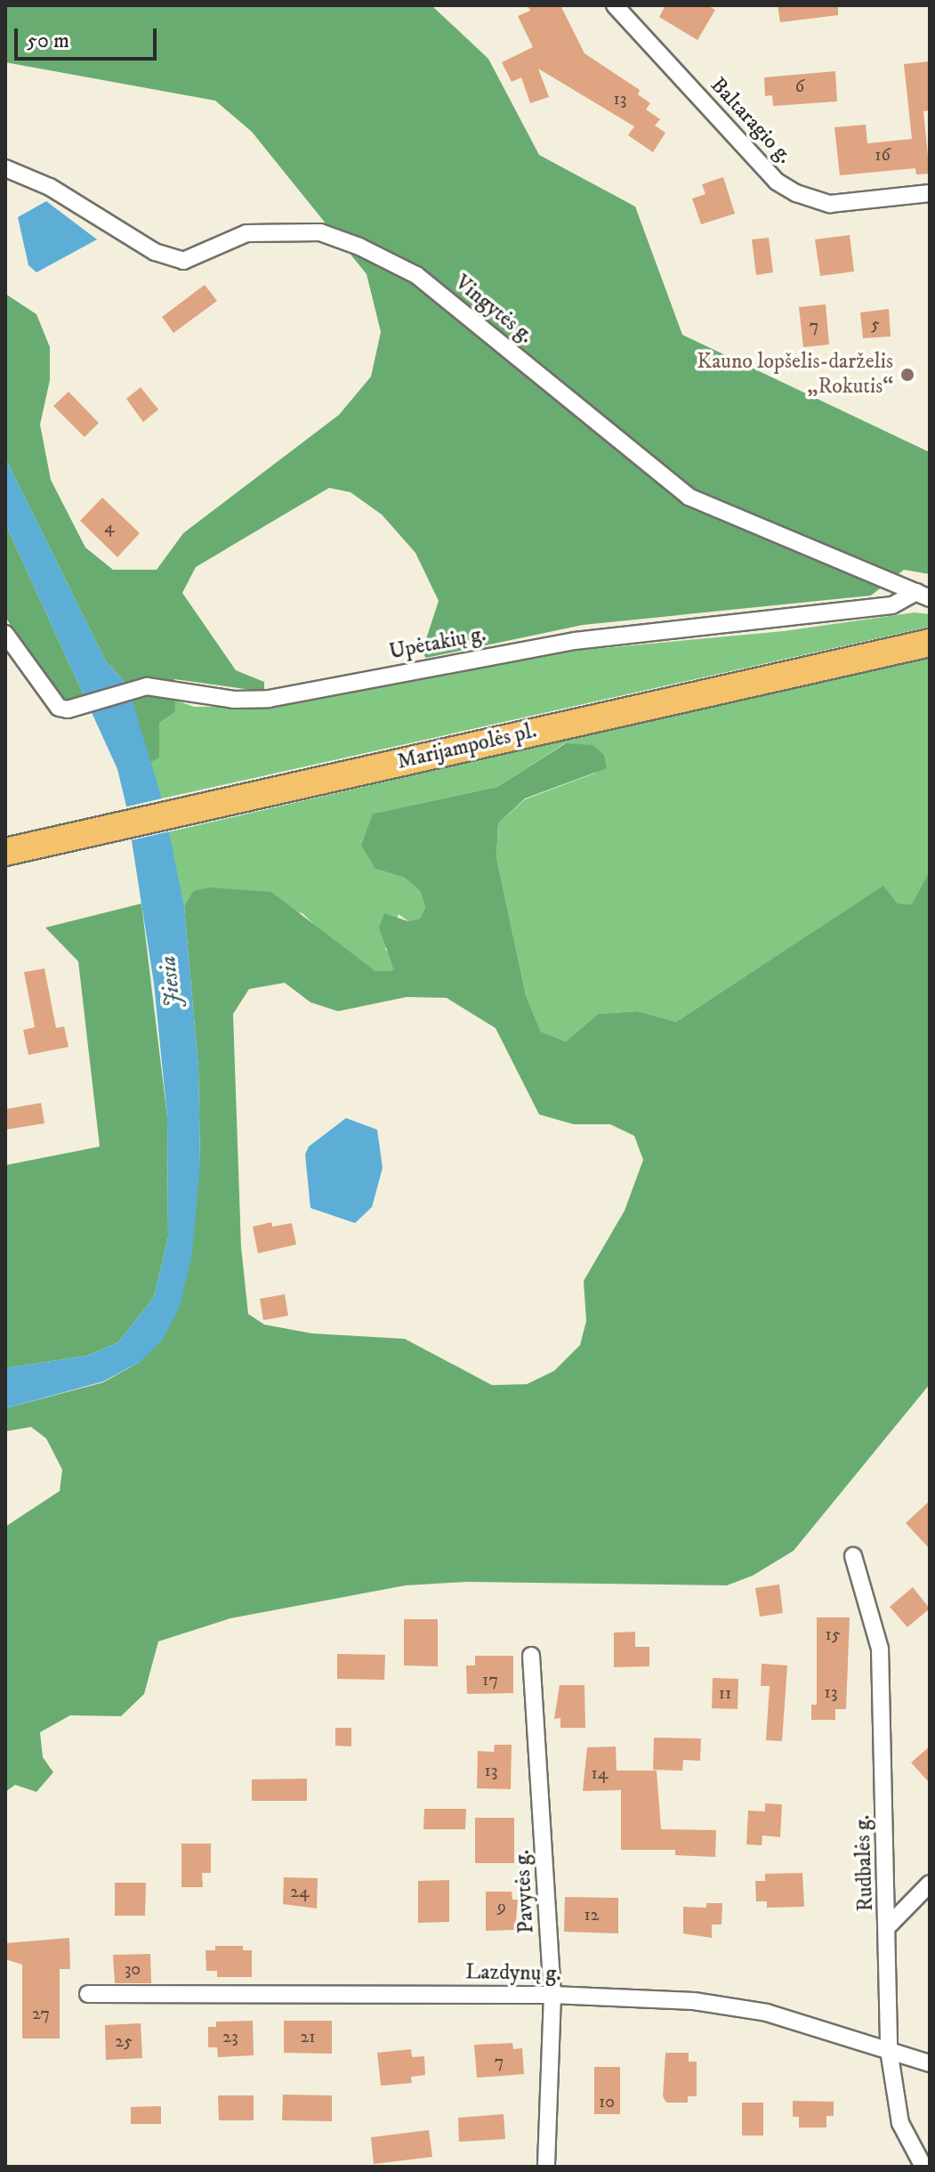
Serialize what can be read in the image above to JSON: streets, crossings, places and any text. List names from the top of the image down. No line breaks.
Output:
{"streets":{"main road":["Marijampolės pl."],"street":["Baltaragio g.","Vingytės g.","Upėtakių g.","Rudbalės g.","Pavytės g.","Lazdynų g."]},"crossings":[["Vingytės g.","Upėtakių g."],["Rudbalės g.","Lazdynų g."],["Pavytės g.","Lazdynų g."]],"water":["Jiesia"],"places":["Kauno lopšelis-darželis „Rokutis“"],"house_numbers":["6","13","16","5","7","4","15","17","13","11","13","14","24","9","12","30","27","23","21","25","7","10"],"scale_bar":"50 m"}
